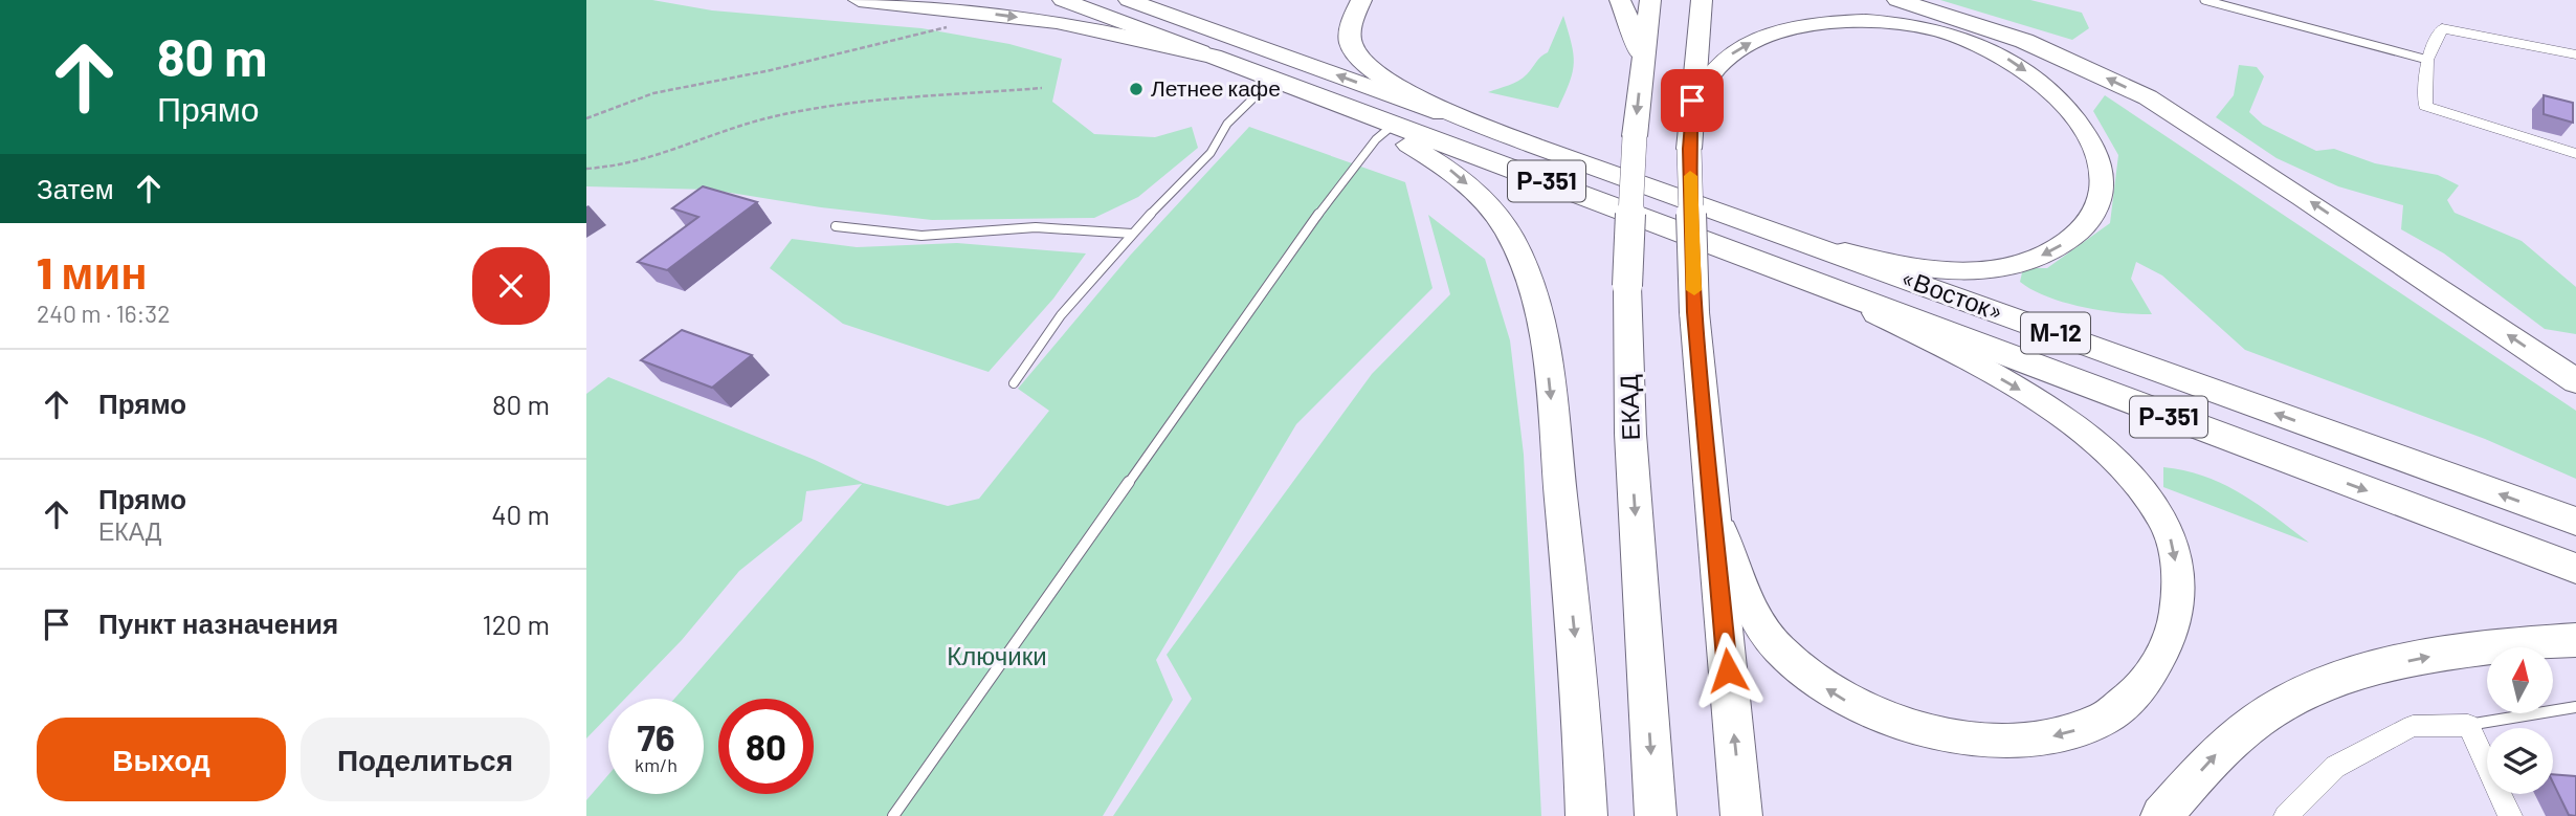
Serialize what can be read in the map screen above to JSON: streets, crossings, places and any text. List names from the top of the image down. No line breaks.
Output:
{"streets":{"highway":["Р-351","«Восток»","М-12","ЕКАД"]},"crossings":[["Р-351","«Восток»"]],"parks":["Ключики"],"places":["Летнее кафе"],"north":"top","page":{"turn":["80 m","Прямо"],"then":"Затем","heading":["1 мин","240 m · 16:32"],"list":[{"name":"Прямо","value":"80 m"},{"name":"Прямо","note":"ЕКАД","value":"40 m"},{"name":"Пункт назначения","value":"120 m"}],"speed":"76 km/h","limit":"80","buttons":["Выход","Поделиться"]}}
